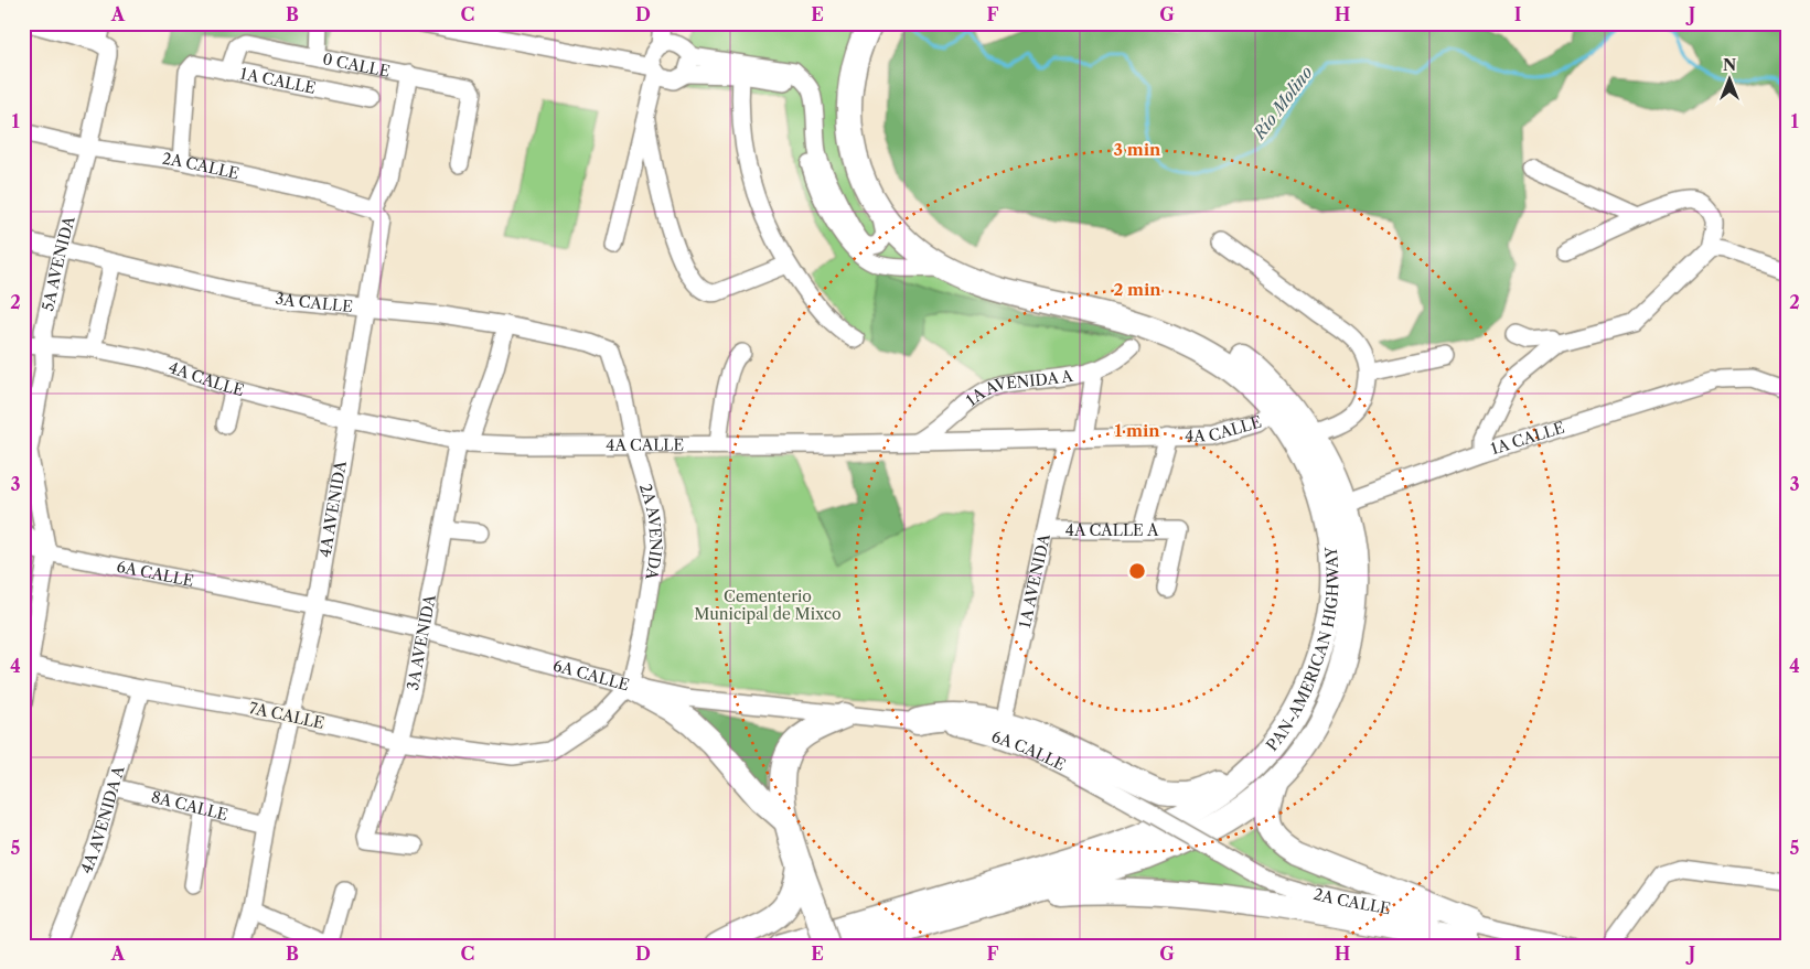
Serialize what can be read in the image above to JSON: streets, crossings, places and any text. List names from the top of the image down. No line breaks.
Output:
{"streets":{"highway":["PAN-AMERICAN HIGHWAY"],"street":["0 CALLE","1A CALLE","2A CALLE","5A AVENIDA","3A CALLE","4A CALLE","1A AVENIDA A","4A AVENIDA","4A CALLE A","2A AVENIDA","6A CALLE","1A AVENIDA","3A AVENIDA","7A CALLE","8A CALLE","4A AVENIDA A"]},"crossings":[["0 CALLE","1A CALLE"],["1A CALLE","2A CALLE"],["1A CALLE","PAN-AMERICAN HIGHWAY"],["2A CALLE","5A AVENIDA"],["2A CALLE","4A AVENIDA"],["2A CALLE","6A CALLE"],["5A AVENIDA","3A CALLE"],["5A AVENIDA","4A CALLE"],["5A AVENIDA","6A CALLE"],["5A AVENIDA","7A CALLE"],["3A CALLE","4A AVENIDA"],["3A CALLE","2A AVENIDA"],["3A CALLE","3A AVENIDA"],["4A CALLE","1A AVENIDA A"],["4A CALLE","4A AVENIDA"],["4A CALLE","2A AVENIDA"],["4A CALLE","1A AVENIDA"],["4A CALLE","3A AVENIDA"],["4A CALLE","PAN-AMERICAN HIGHWAY"],["1A AVENIDA A","1A AVENIDA"],["4A AVENIDA","6A CALLE"],["4A AVENIDA","7A CALLE"],["4A AVENIDA","8A CALLE"],["4A CALLE A","1A AVENIDA"],["2A AVENIDA","6A CALLE"],["2A AVENIDA","7A CALLE"],["6A CALLE","3A AVENIDA"],["3A AVENIDA","7A CALLE"],["7A CALLE","4A AVENIDA A"],["8A CALLE","4A AVENIDA A"]],"water":["Río Molino"],"parks":["Cementerio Municipal de Mixco"],"north":"top","grid":{"columns":["A","B","C","D","E","F","G","H","I","J"],"rows":["1","2","3","4","5"]},"rings":["3 min","2 min","1 min"]}
